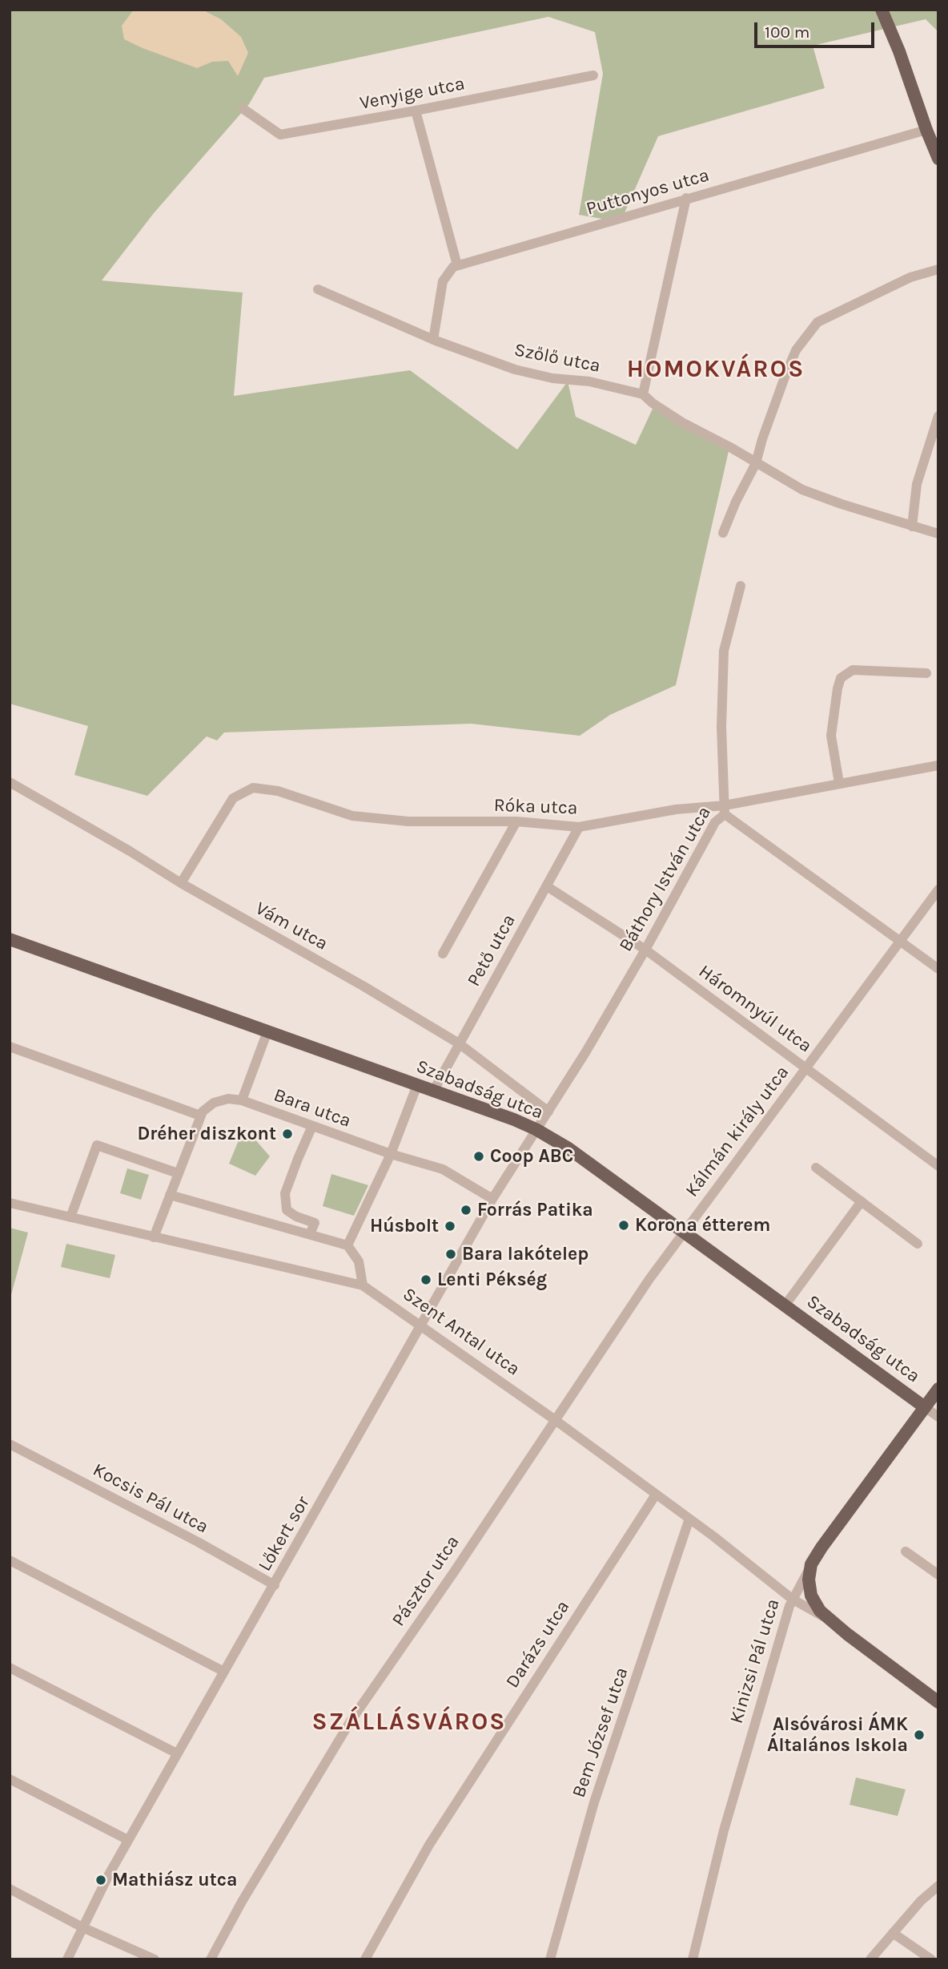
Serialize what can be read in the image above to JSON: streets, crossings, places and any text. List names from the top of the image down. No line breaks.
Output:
{"streets":{"main road":["Szabadság utca","Szent Antal utca","Kinizsi Pál utca"],"street":["Venyige utca","Puttonyos utca","Szőlő utca","Róka utca","Báthory István utca","Vám utca","Pető utca","Háromnyúl utca","Bara utca","Kálmán király utca","Kocsis Pál utca","Lőkert sor","Pásztor utca","Darázs utca","Bem József utca"]},"crossings":[["Róka utca","Báthory István utca"],["Róka utca","Vám utca"],["Róka utca","Pető utca"],["Báthory István utca","Vám utca"],["Báthory István utca","Háromnyúl utca"],["Báthory István utca","Szabadság utca"],["Báthory István utca","Lőkert sor"],["Vám utca","Pető utca"],["Pető utca","Háromnyúl utca"],["Pető utca","Szabadság utca"],["Háromnyúl utca","Kálmán király utca"],["Szabadság utca","Kálmán király utca"],["Szabadság utca","Lőkert sor"],["Szabadság utca","Pásztor utca"],["Szabadság utca","Kinizsi Pál utca"],["Bara utca","Lőkert sor"],["Kálmán király utca","Pásztor utca"],["Szent Antal utca","Lőkert sor"],["Szent Antal utca","Pásztor utca"],["Szent Antal utca","Darázs utca"],["Szent Antal utca","Kinizsi Pál utca"],["Szent Antal utca","Bem József utca"],["Kocsis Pál utca","Lőkert sor"]],"districts":["HOMOKVÁROS","SZÁLLÁSVÁROS"],"places":["Dréher diszkont","Coop ABC","Forrás Patika","Korona étterem","Húsbolt","Bara lakótelep","Lenti Pékség","Alsóvárosi ÁMK Általános Iskola","Mathiász utca"],"scale_bar":"100 m"}
